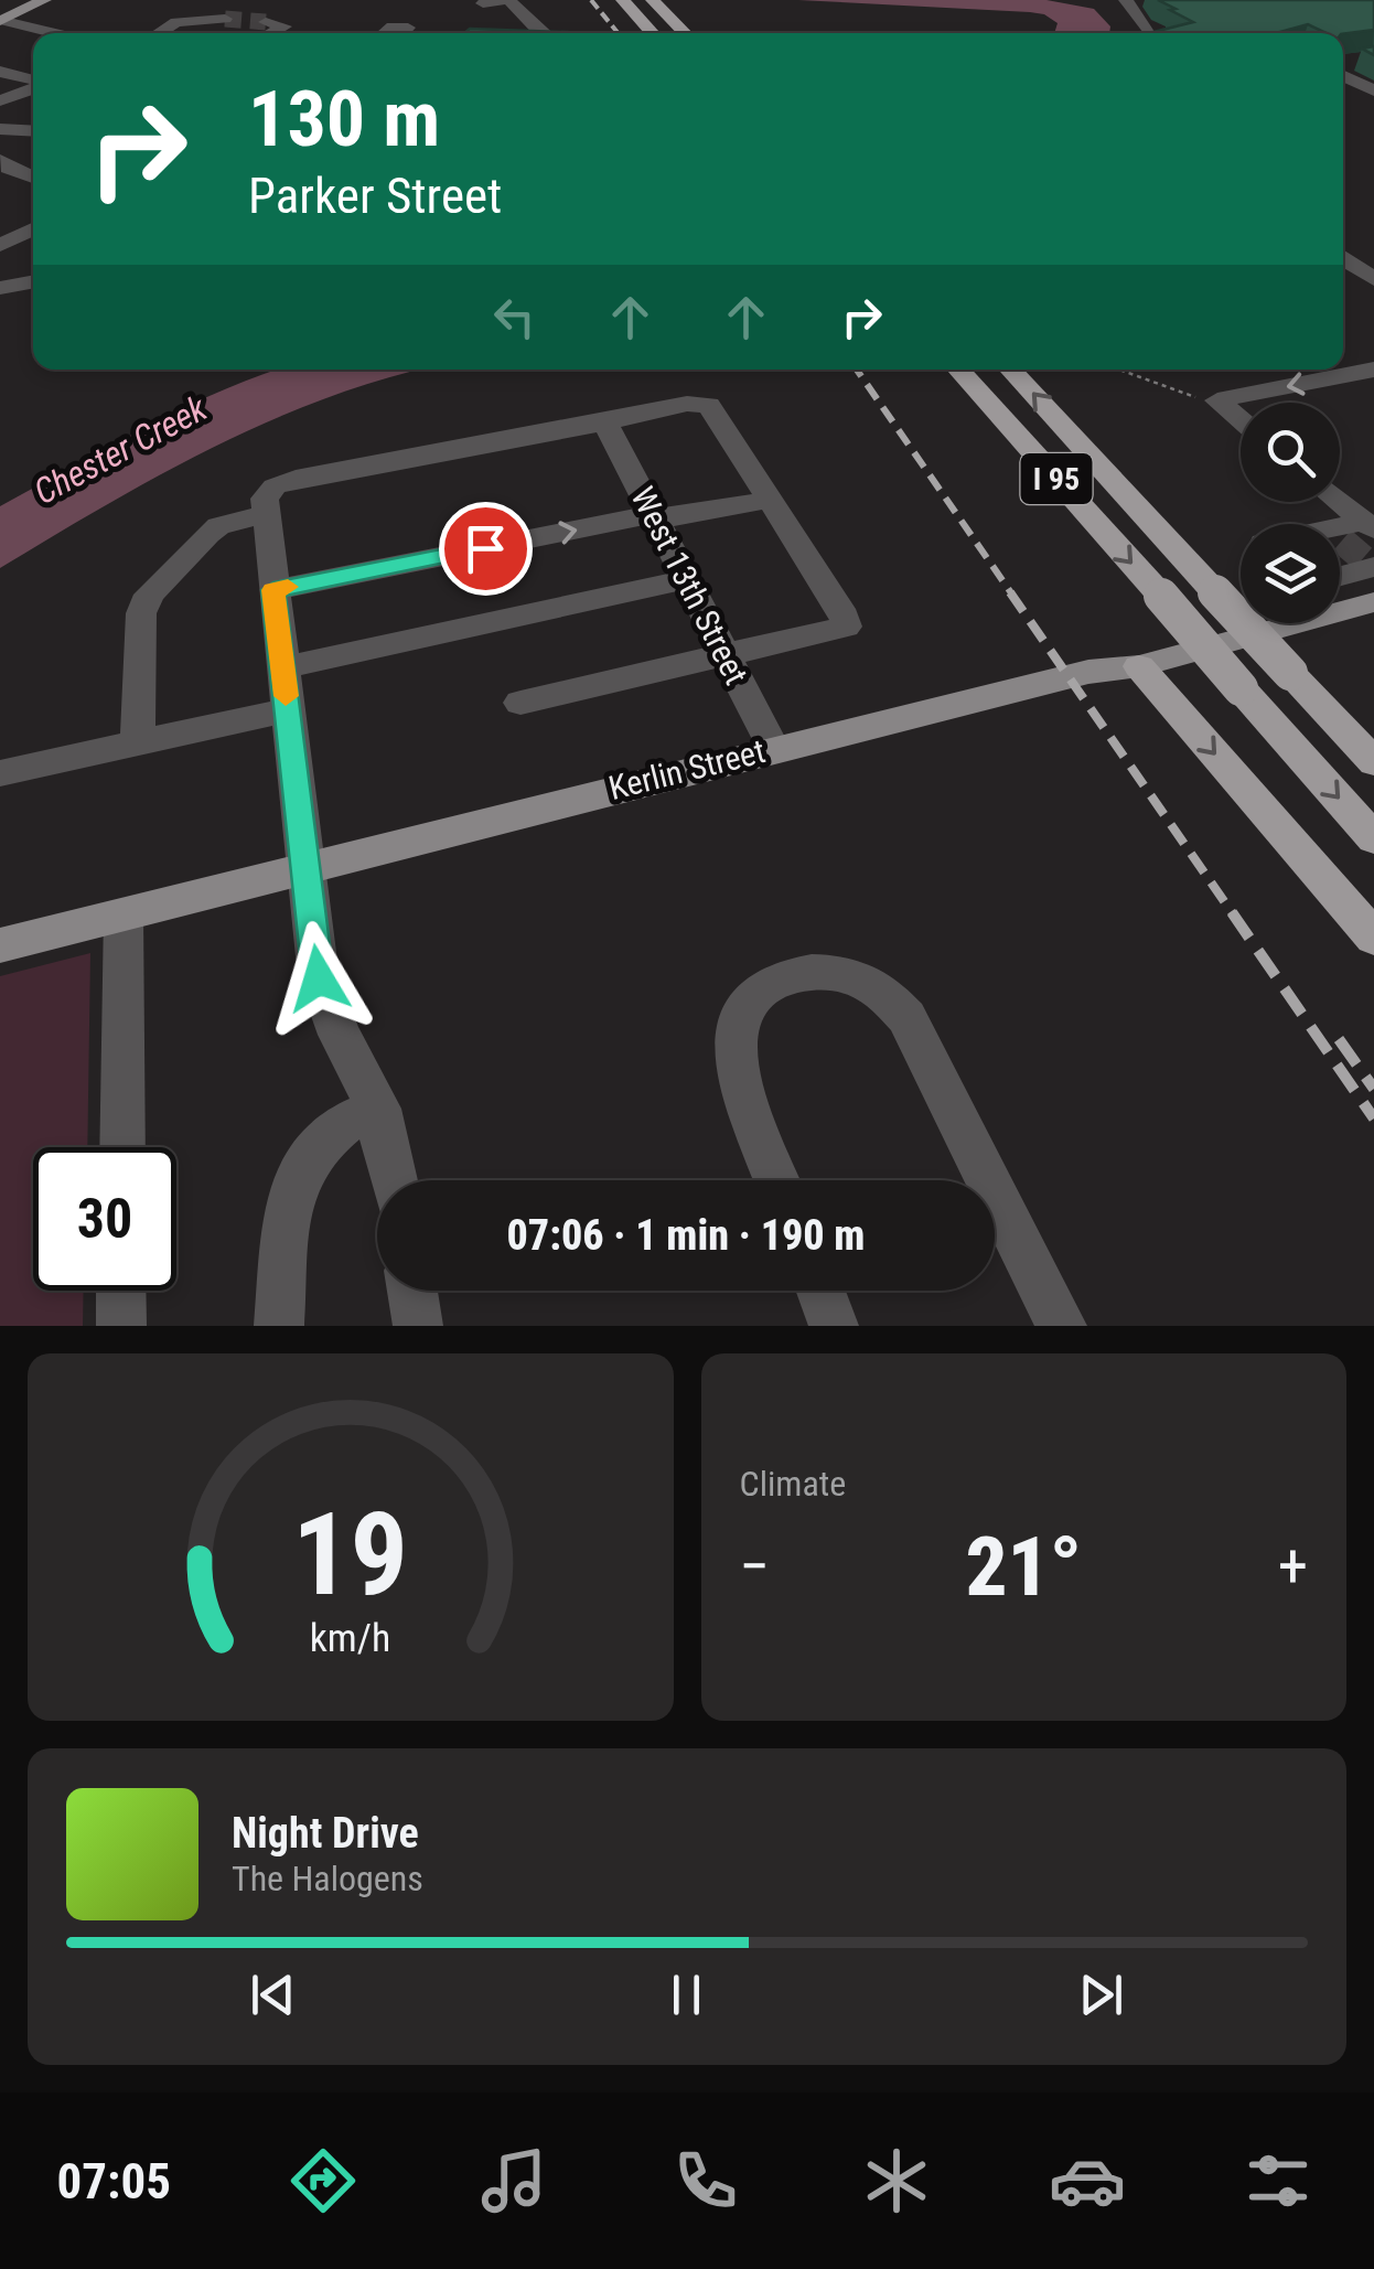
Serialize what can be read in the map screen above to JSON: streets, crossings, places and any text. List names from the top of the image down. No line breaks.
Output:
{"streets":{"highway":["I 95"],"main road":["Kerlin Street"],"street":["West 13th Street"]},"crossings":[["West 13th Street","Kerlin Street"]],"water":["Chester Creek"],"page":{"turn":["130 m","Parker Street"],"limit":"30","trip":"07:06 · 1 min · 190 m","tile":"Climate","heat":["−","21°","+"],"song":["Night Drive","The Halogens"],"tabs":"07:05","gauge":["19","km/h"]}}
